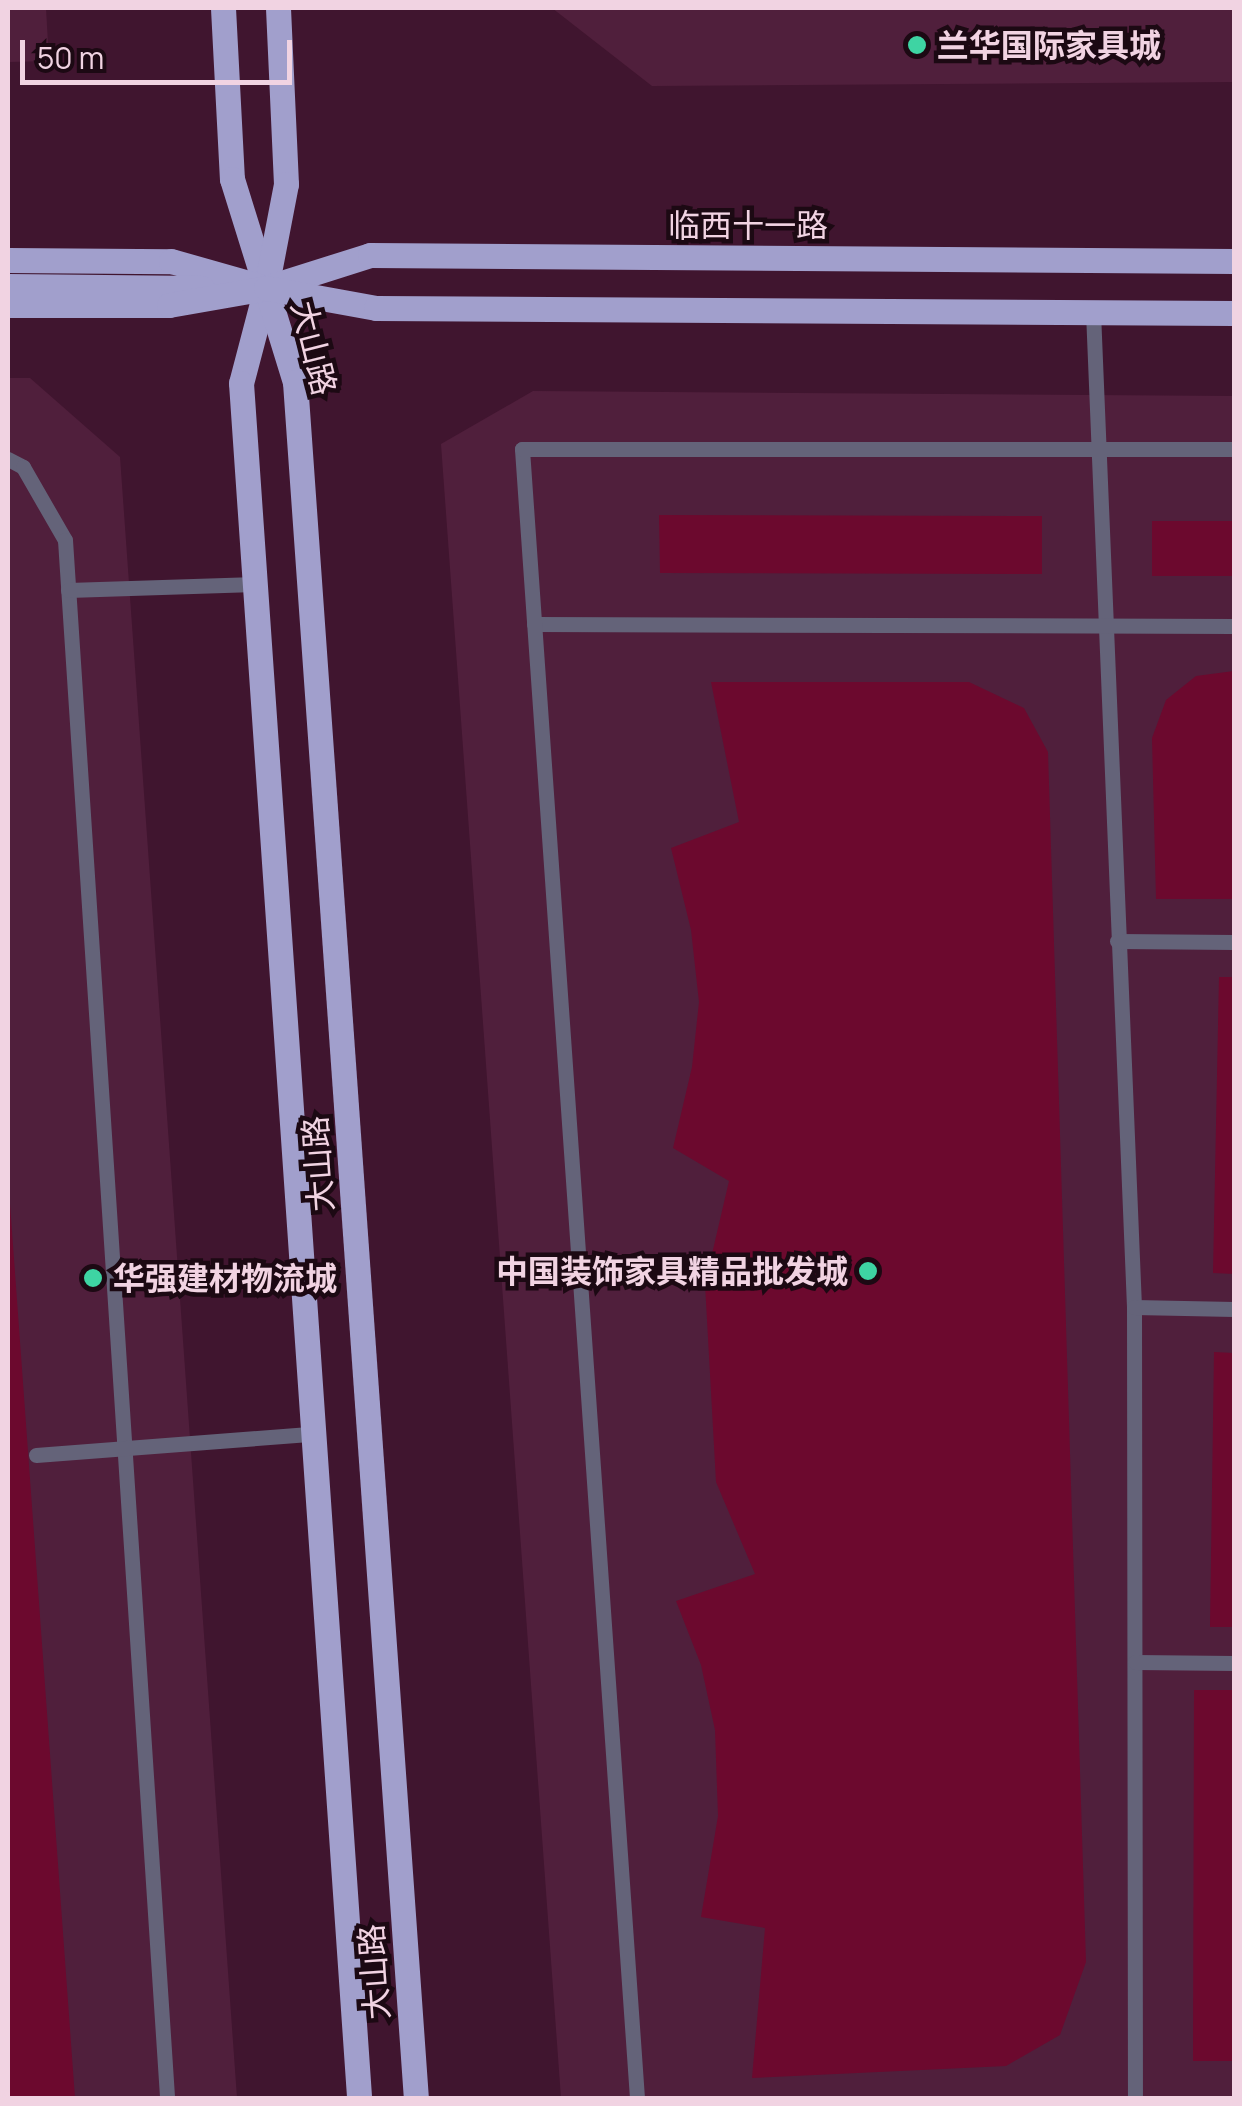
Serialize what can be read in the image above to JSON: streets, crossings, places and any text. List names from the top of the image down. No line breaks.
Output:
{"streets":{"main road":["临西十一路","大山路"]},"crossings":[["临西十一路","大山路"]],"places":["兰华国际家具城","中国装饰家具精品批发城","华强建材物流城"],"scale_bar":"50 m"}
